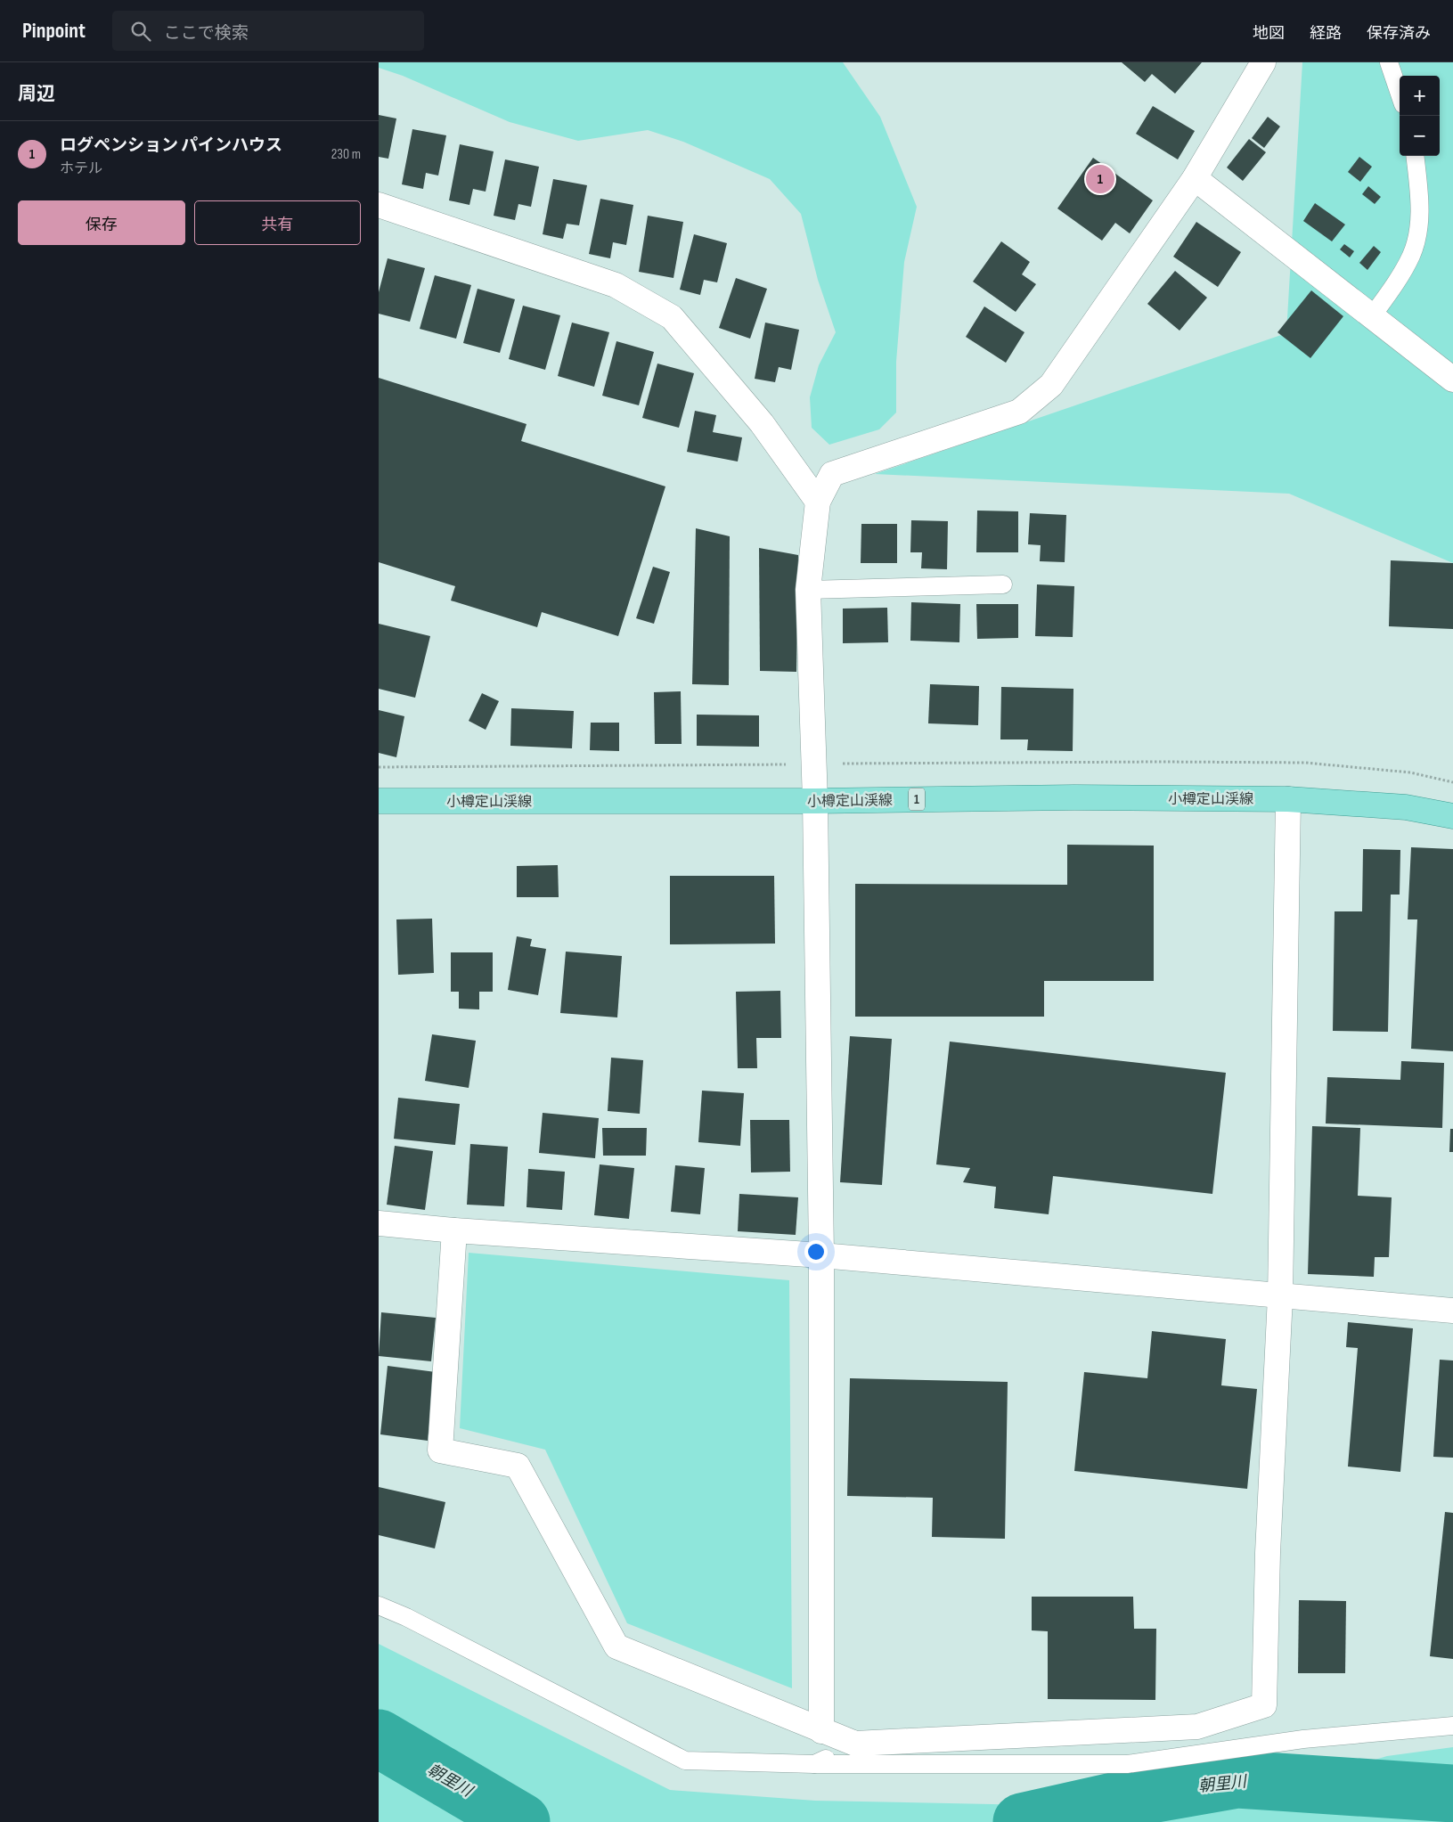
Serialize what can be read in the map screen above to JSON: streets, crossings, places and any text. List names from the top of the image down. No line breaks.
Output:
{"streets":{"main road":["小樽定山渓線","1"]},"water":["朝里川"],"page":{"header":"Pinpoint","search":"ここで検索","nav":["地図","経路","保存済み"],"heading":"周辺","map_buttons":["+","−"],"list":[{"mark":"1","name":"ログペンション パインハウス","note":"ホテル","value":"230 m"}],"pins":"1","buttons":["保存","共有"]}}
